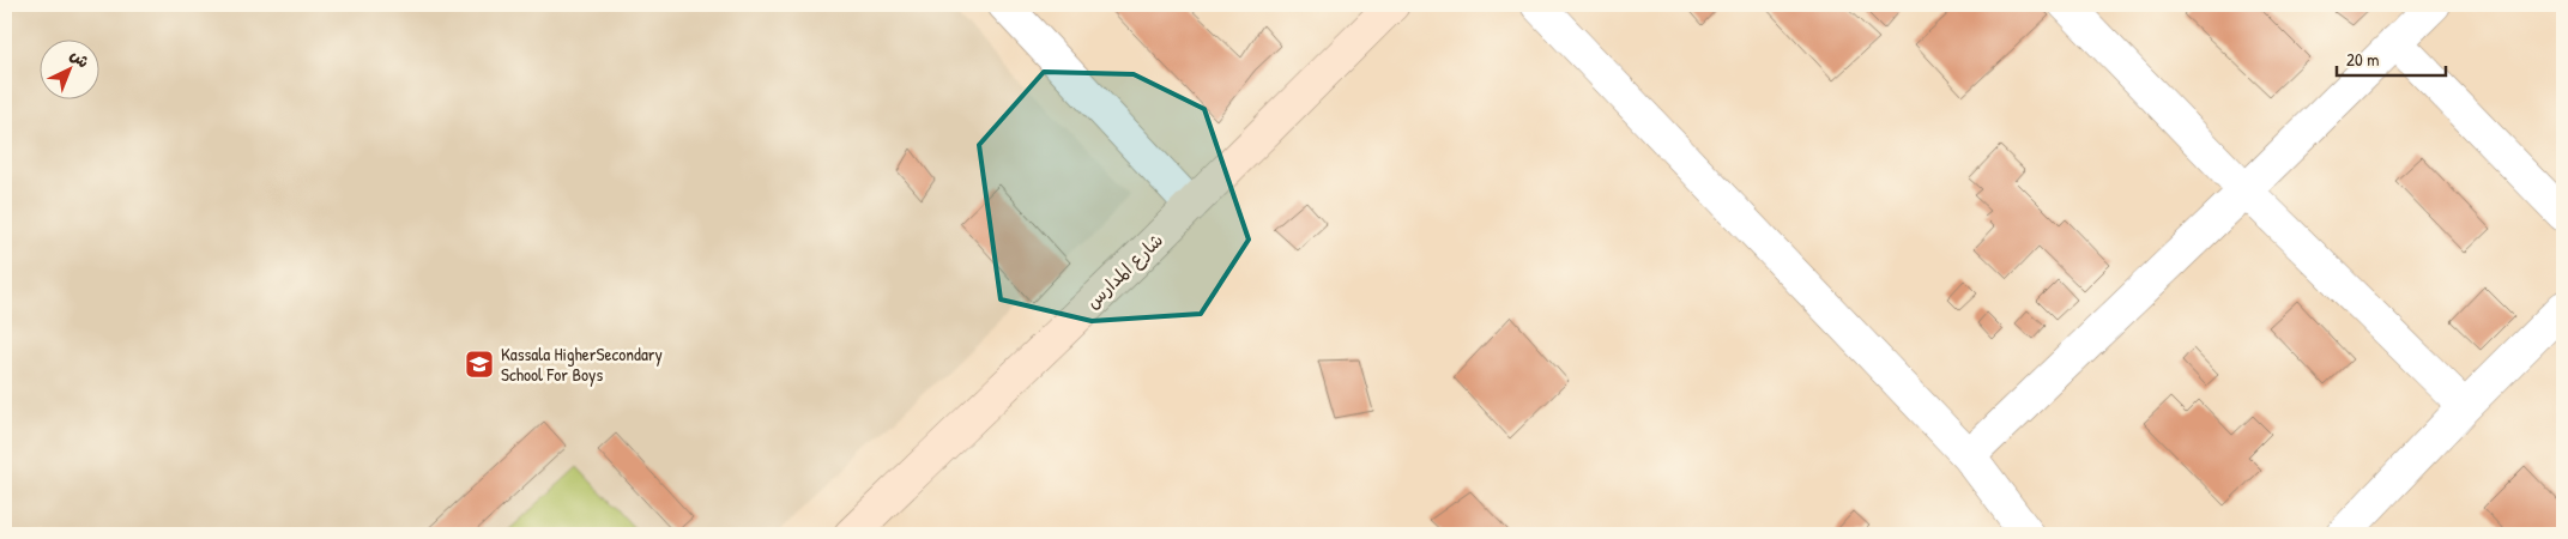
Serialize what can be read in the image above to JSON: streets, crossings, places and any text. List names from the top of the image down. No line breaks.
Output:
{"streets":{"street":["شارع المدارس"]},"places":{"school or university":["Kassala HigherSecondary School For Boys"]},"scale_bar":"20 m","north":"top right"}
